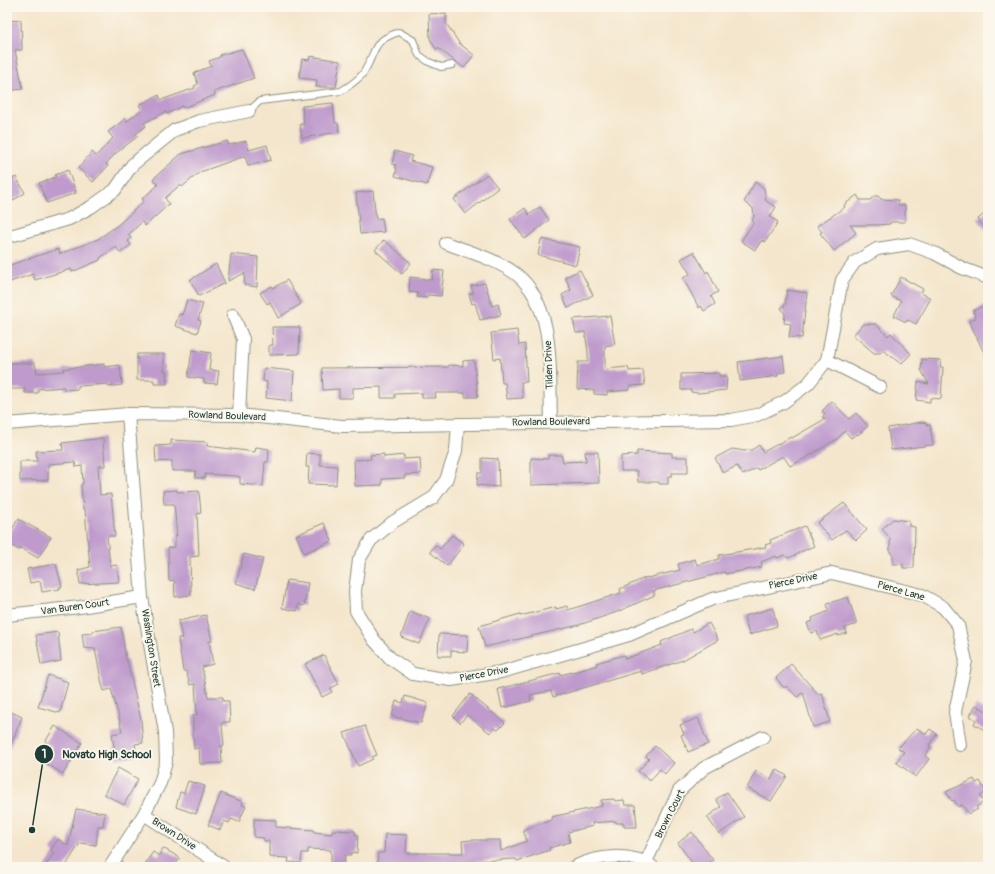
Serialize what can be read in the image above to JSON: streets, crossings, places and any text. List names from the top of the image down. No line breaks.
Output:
{"streets":{"street":["Tilden Drive","Rowland Boulevard","Pierce Drive","Pierce Lane","Van Buren Court","Washington Street","Brown Court","Brown Drive"]},"crossings":[["Tilden Drive","Rowland Boulevard"],["Rowland Boulevard","Pierce Drive"],["Rowland Boulevard","Washington Street"],["Pierce Drive","Pierce Lane"],["Van Buren Court","Washington Street"],["Washington Street","Brown Drive"]],"places":["Novato High School"]}
